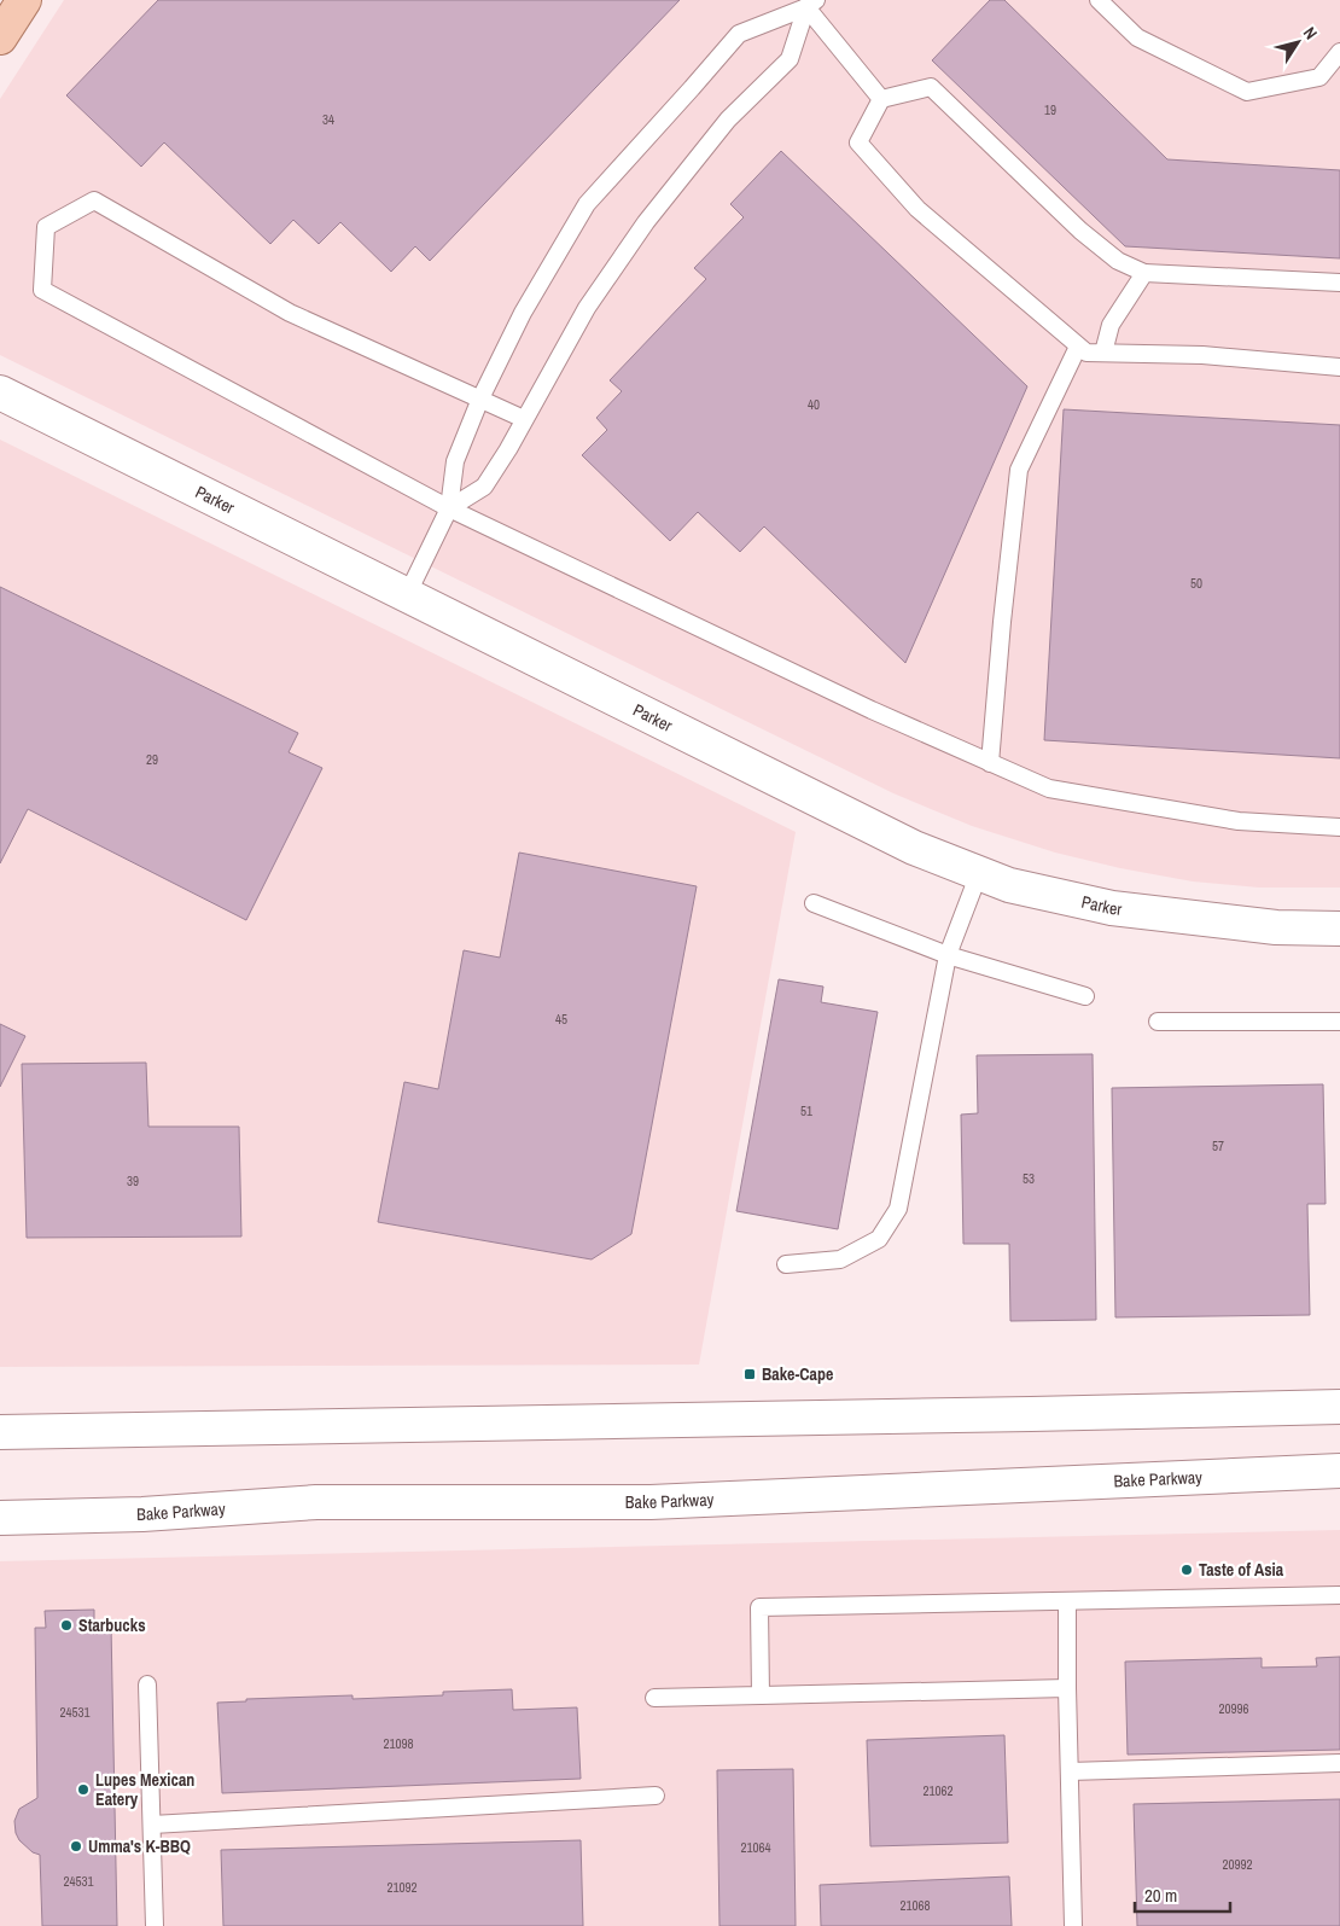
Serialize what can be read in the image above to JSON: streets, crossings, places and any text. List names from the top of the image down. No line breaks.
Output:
{"streets":{"main road":["Parker","Bake Parkway"]},"places":{"transit":["Bake-Cape"],"other":["Taste of Asia","Starbucks","Lupes Mexican Eatery","Umma's K-BBQ"]},"house_numbers":["19","34","40","50","29","45","51","57","53","39","20996","24531","21098","21062","21064","20992","24531","21092","21068"],"scale_bar":"20 m","north":"top right"}
